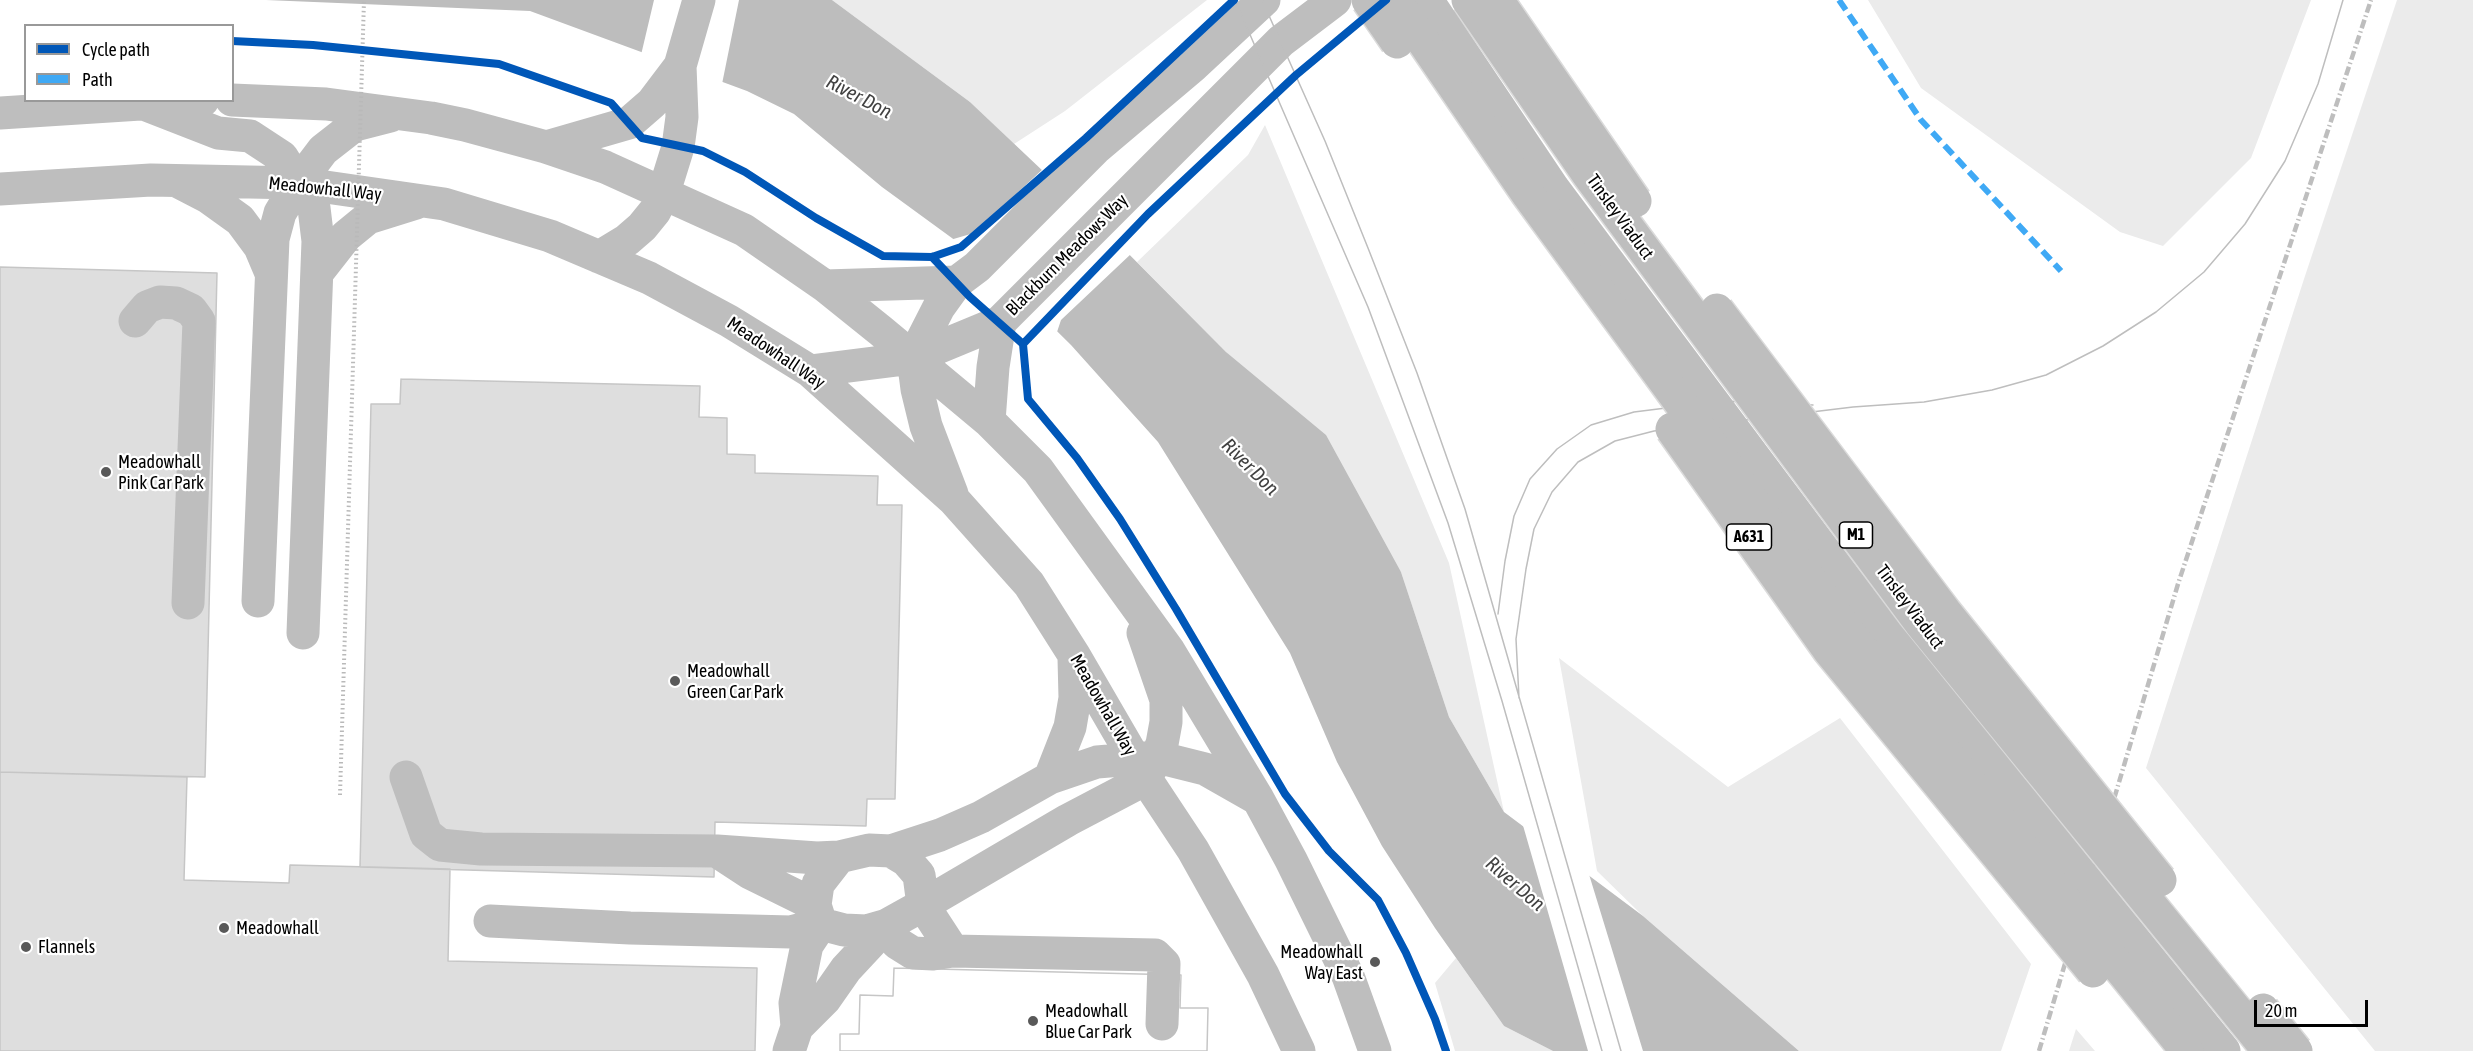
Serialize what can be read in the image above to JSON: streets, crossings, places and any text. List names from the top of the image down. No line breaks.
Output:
{"streets":{"main road":["Meadowhall Way","Tinsley Viaduct","Blackburn Meadows Way","M1","A631"]},"crossings":[["Meadowhall Way","Blackburn Meadows Way"]],"water":["River Don"],"places":["Meadowhall Pink Car Park","Meadowhall Green Car Park","Meadowhall","Flannels","Meadowhall Way East","Meadowhall Blue Car Park"],"legend":["Cycle path","Path"],"scale_bar":"20 m"}
